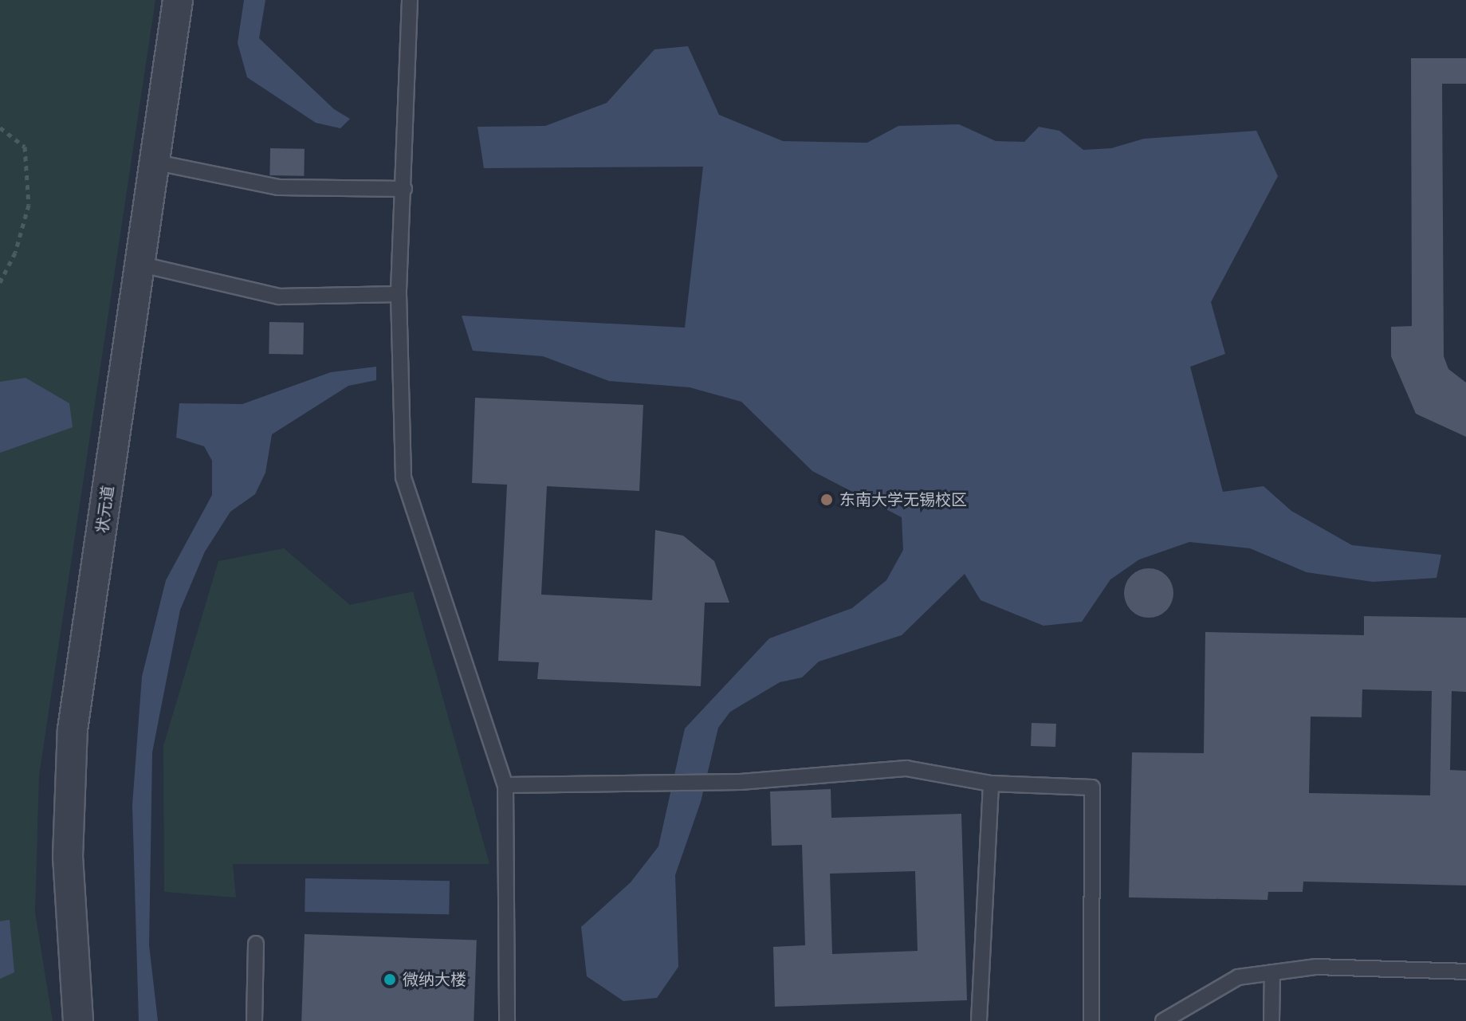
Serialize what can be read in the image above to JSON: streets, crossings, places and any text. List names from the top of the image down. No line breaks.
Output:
{"streets":{"street":["状元道"]},"places":["东南大学无锡校区","微纳大楼"]}
